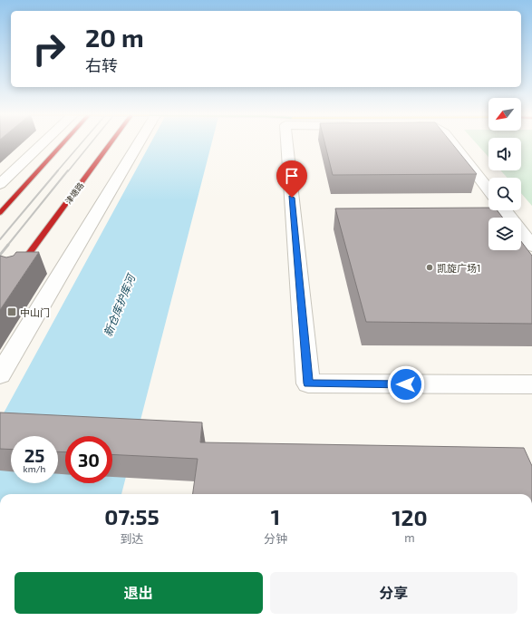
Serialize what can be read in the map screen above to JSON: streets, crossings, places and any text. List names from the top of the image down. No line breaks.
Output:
{"streets":{"street":["津塘路"]},"water":["新仓库护库河"],"places":{"other":["凯旋广场1"],"transit":["中山门"]},"north":"bottom left","page":{"turn":["20 m","右转"],"speed":"25 km/h","limit":"30","eta":["07:55","到达","1","分钟","120","m"],"buttons":["退出","分享"]}}
